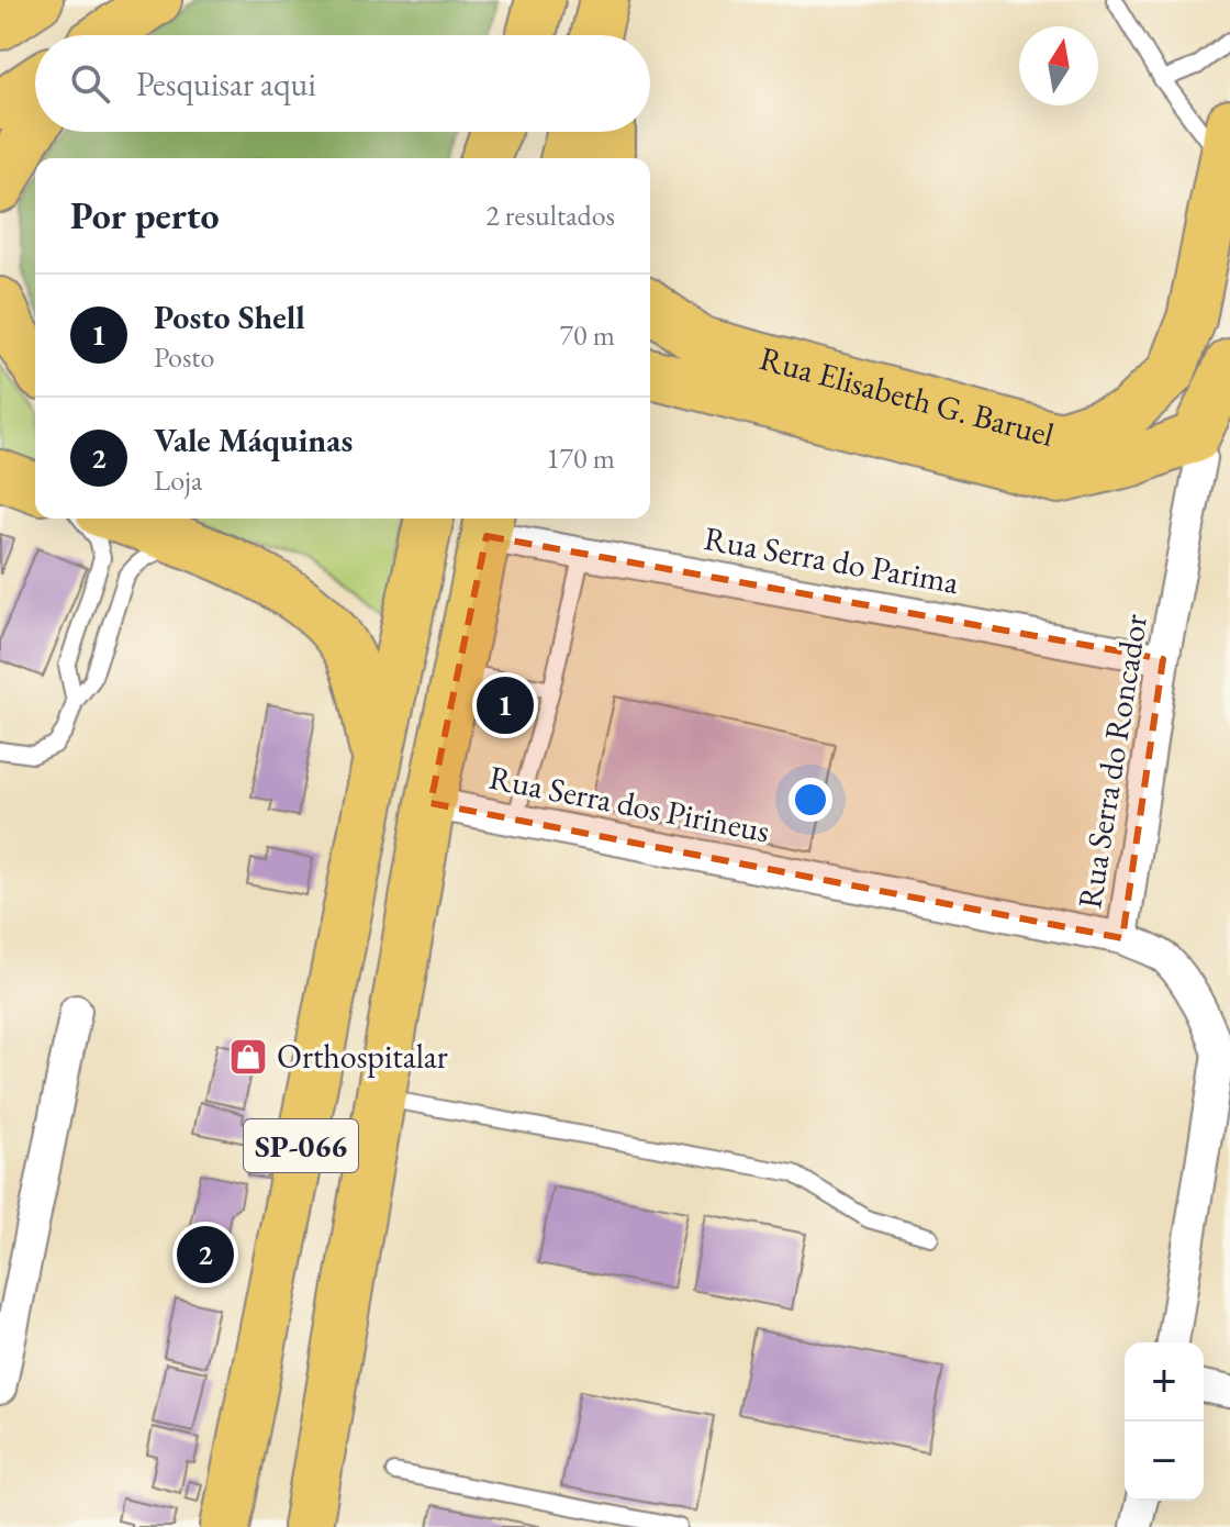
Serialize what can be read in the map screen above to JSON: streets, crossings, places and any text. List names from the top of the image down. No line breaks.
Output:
{"streets":{"main road":["Rua Elisabeth G. Baruel","SP-066"],"street":["Rua Serra do Parima","Rua Serra do Roncador","Rua Serra dos Pirineus"]},"crossings":[["Rua Serra do Parima","Rua Serra do Roncador"],["Rua Serra do Parima","SP-066"],["Rua Serra do Roncador","Rua Serra dos Pirineus"],["Rua Serra dos Pirineus","SP-066"]],"places":{"shop":["Orthospitalar"]},"north":"top","page":{"search":"Pesquisar aqui","heading":["Por perto","2 resultados"],"list":[{"mark":"1","name":"Posto Shell","note":"Posto","value":"70 m"},{"mark":"2","name":"Vale Máquinas","note":"Loja","value":"170 m"}],"pins":["1","2"],"map_buttons":["+","−"]}}
